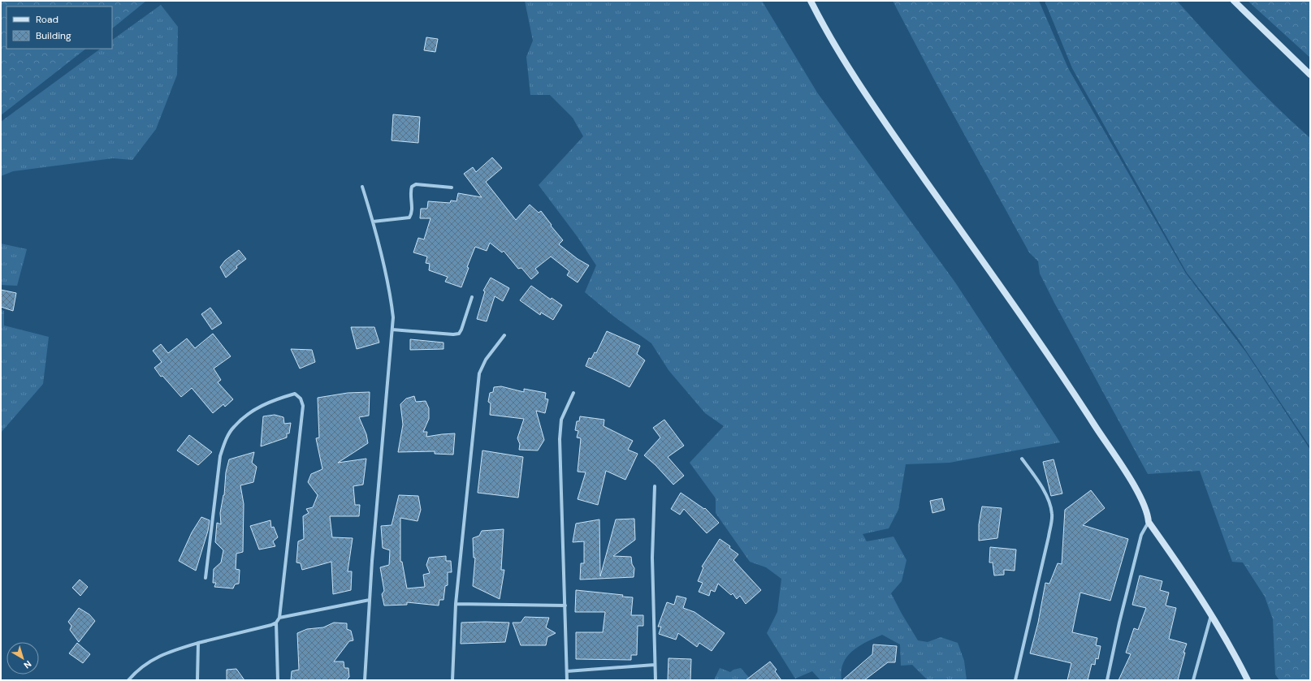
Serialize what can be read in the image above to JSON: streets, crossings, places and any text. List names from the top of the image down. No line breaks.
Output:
{"legend":["Road","Building"],"north":"bottom right"}
